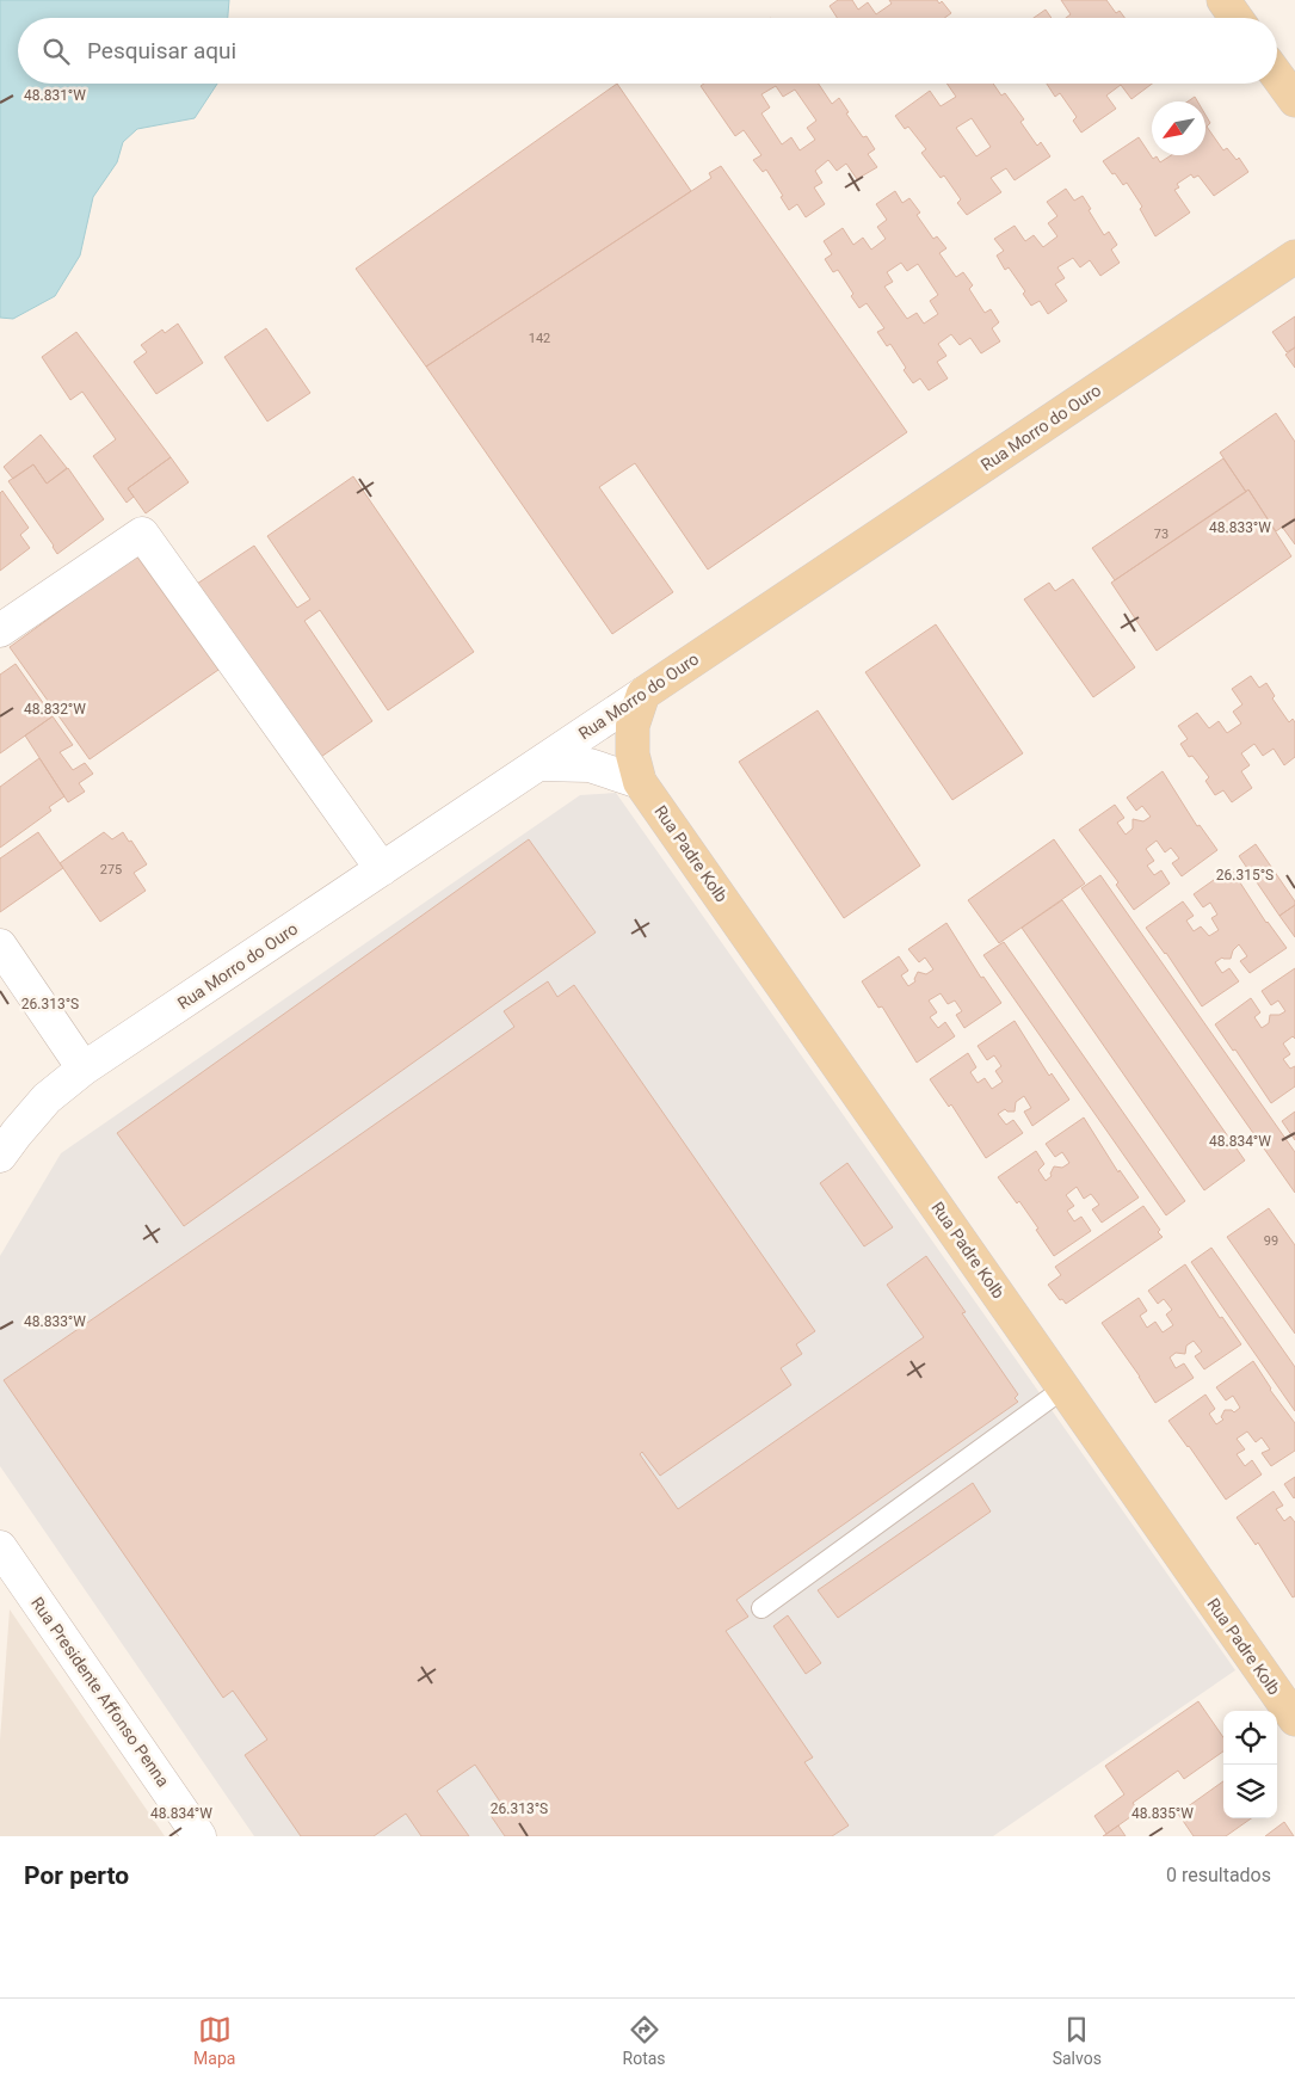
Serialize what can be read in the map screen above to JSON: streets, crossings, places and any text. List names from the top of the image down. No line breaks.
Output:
{"streets":{"main road":["Rua Morro do Ouro","Rua Padre Kolb"],"street":["Rua Presidente Affonso Penna"]},"crossings":[["Rua Morro do Ouro","Rua Padre Kolb"]],"house_numbers":["142","73","275","99"],"north":"bottom left","page":{"search":"Pesquisar aqui","heading":["Por perto","0 resultados"],"nav":["Mapa","Rotas","Salvos"]},"coordinates":["48.831°W","48.833°W","48.832°W","26.315°S","26.313°S","48.834°W","48.835°W"]}
